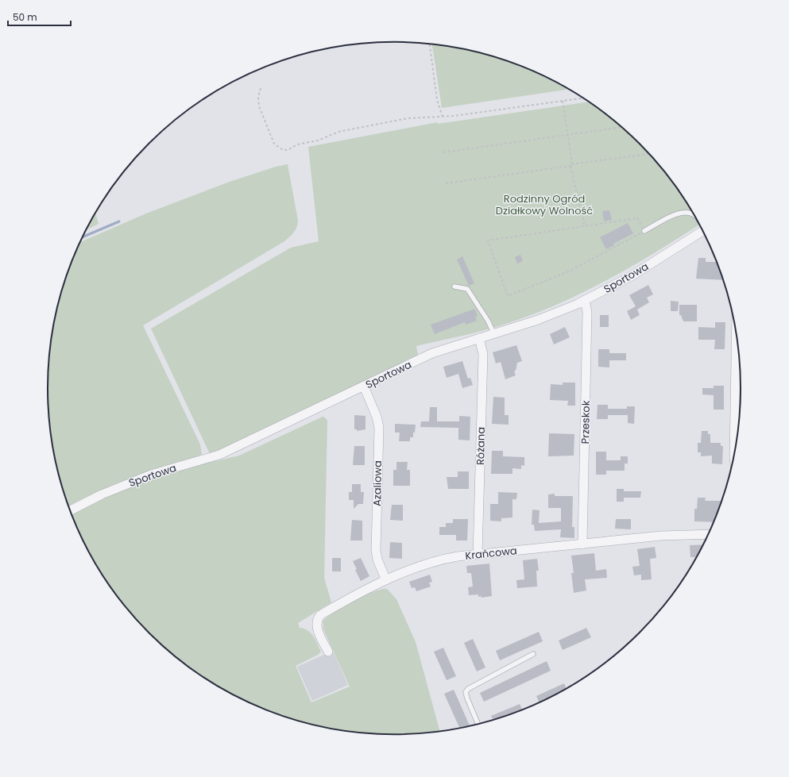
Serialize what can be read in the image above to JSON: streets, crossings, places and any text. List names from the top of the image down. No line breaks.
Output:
{"streets":{"street":["Sportowa","Przeskok","Różana","Azaliowa","Krańcowa"]},"crossings":[["Sportowa","Przeskok"],["Sportowa","Różana"],["Sportowa","Azaliowa"],["Przeskok","Krańcowa"],["Różana","Krańcowa"],["Azaliowa","Krańcowa"]],"parks":["Rodzinny Ogród Działkowy Wolność"],"scale_bar":"50 m"}
